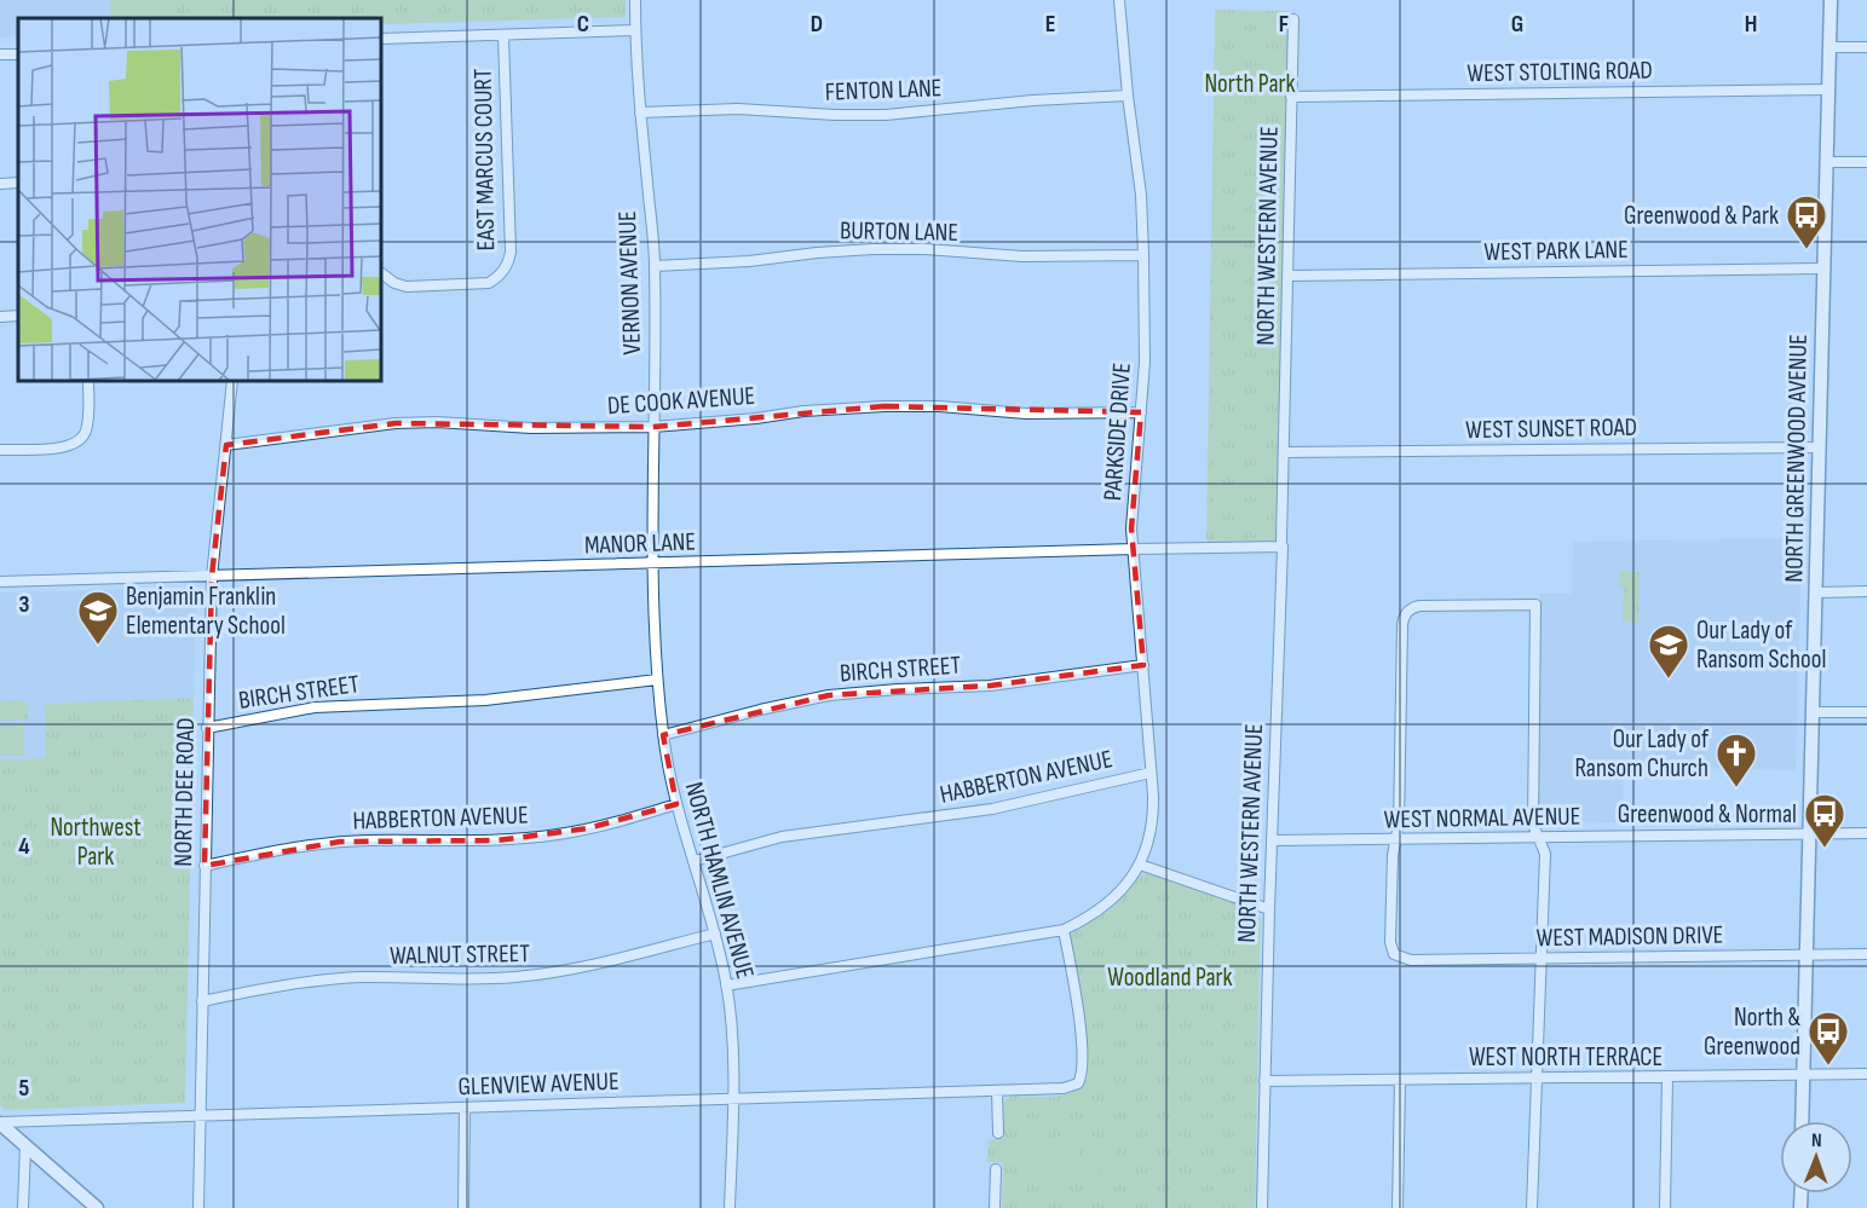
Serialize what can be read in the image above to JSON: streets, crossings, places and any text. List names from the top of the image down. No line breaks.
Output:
{"streets":{"main road":["NORTH GREENWOOD AVENUE"],"street":["WEST STOLTING ROAD","FENTON LANE","EAST MARCUS COURT","BURTON LANE","NORTH WESTERN AVENUE","WEST PARK LANE","VERNON AVENUE","DE COOK AVENUE","WEST SUNSET ROAD","PARKSIDE DRIVE","MANOR LANE","BIRCH STREET","HABBERTON AVENUE","NORTH DEE ROAD","WEST NORMAL AVENUE","NORTH HAMLIN AVENUE","WEST MADISON DRIVE","WALNUT STREET","WEST NORTH TERRACE","GLENVIEW AVENUE"]},"crossings":[["WEST STOLTING ROAD","NORTH WESTERN AVENUE"],["WEST STOLTING ROAD","NORTH GREENWOOD AVENUE"],["FENTON LANE","VERNON AVENUE"],["FENTON LANE","PARKSIDE DRIVE"],["BURTON LANE","VERNON AVENUE"],["BURTON LANE","PARKSIDE DRIVE"],["NORTH WESTERN AVENUE","WEST PARK LANE"],["NORTH WESTERN AVENUE","WEST SUNSET ROAD"],["NORTH WESTERN AVENUE","MANOR LANE"],["NORTH WESTERN AVENUE","WEST NORMAL AVENUE"],["NORTH WESTERN AVENUE","WEST NORTH TERRACE"],["WEST PARK LANE","NORTH GREENWOOD AVENUE"],["VERNON AVENUE","DE COOK AVENUE"],["VERNON AVENUE","MANOR LANE"],["VERNON AVENUE","NORTH HAMLIN AVENUE"],["DE COOK AVENUE","PARKSIDE DRIVE"],["DE COOK AVENUE","NORTH DEE ROAD"],["WEST SUNSET ROAD","NORTH GREENWOOD AVENUE"],["PARKSIDE DRIVE","MANOR LANE"],["PARKSIDE DRIVE","BIRCH STREET"],["PARKSIDE DRIVE","HABBERTON AVENUE"],["NORTH GREENWOOD AVENUE","WEST NORMAL AVENUE"],["NORTH GREENWOOD AVENUE","WEST MADISON DRIVE"],["NORTH GREENWOOD AVENUE","WEST NORTH TERRACE"],["MANOR LANE","NORTH DEE ROAD"],["MANOR LANE","NORTH HAMLIN AVENUE"],["BIRCH STREET","NORTH DEE ROAD"],["BIRCH STREET","NORTH HAMLIN AVENUE"],["HABBERTON AVENUE","NORTH DEE ROAD"],["HABBERTON AVENUE","NORTH HAMLIN AVENUE"],["NORTH DEE ROAD","WALNUT STREET"],["NORTH DEE ROAD","GLENVIEW AVENUE"],["WEST NORMAL AVENUE","WEST MADISON DRIVE"],["NORTH HAMLIN AVENUE","WALNUT STREET"],["NORTH HAMLIN AVENUE","GLENVIEW AVENUE"]],"parks":["North Park","Northwest Park","Woodland Park"],"places":{"bus stop":["Greenwood & Park","Greenwood & Normal","North & Greenwood"],"school or university":["Benjamin Franklin Elementary School","Our Lady of Ransom School"],"church":["Our Lady of Ransom Church"]},"north":"top","grid":{"columns":["C","D","E","F","G","H"],"rows":["3","4","5"]}}
